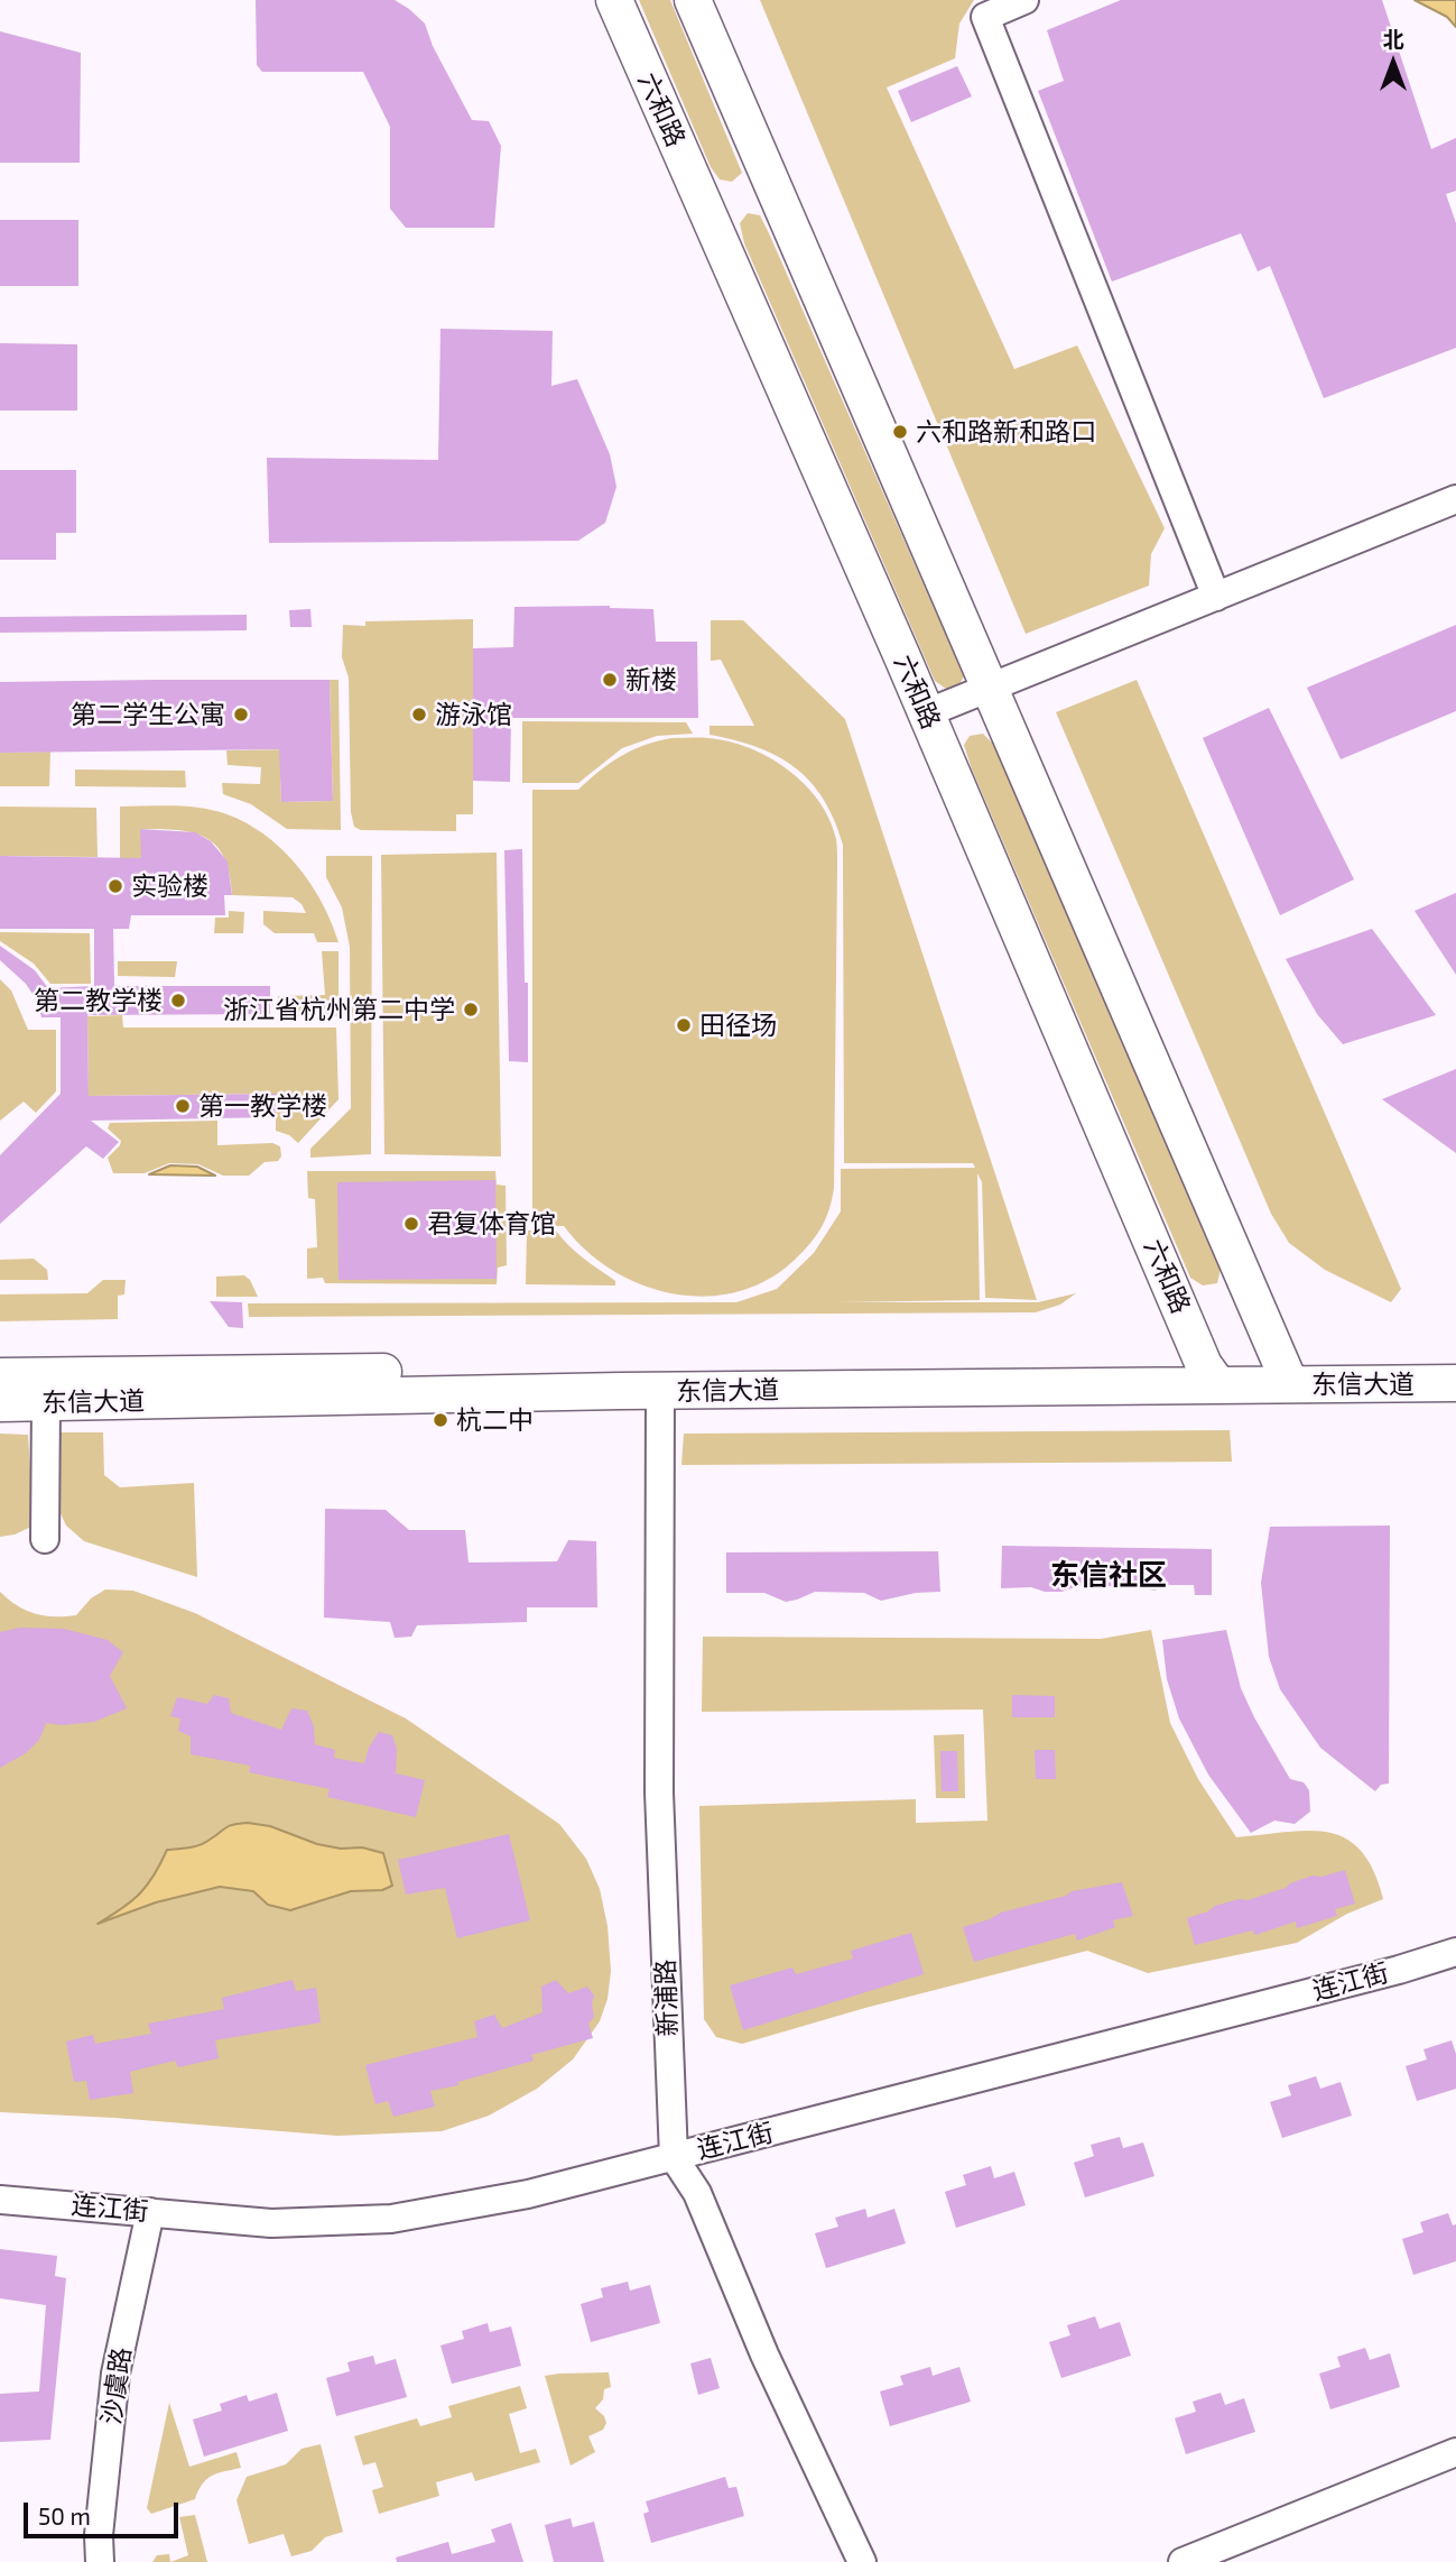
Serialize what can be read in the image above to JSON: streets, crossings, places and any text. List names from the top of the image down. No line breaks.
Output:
{"streets":{"main road":["六和路","东信大道"],"street":["连江街","新浦路","沙虞路"]},"crossings":[["六和路","东信大道"],["东信大道","新浦路"],["连江街","新浦路"],["连江街","沙虞路"]],"districts":["东信社区"],"places":["六和路新和路口","新楼","第二学生公寓","游泳馆","实验楼","第二教学楼","浙江省杭州第二中学","田径场","第一教学楼","君复体育馆","杭二中"],"scale_bar":"50 m","north":"top"}
